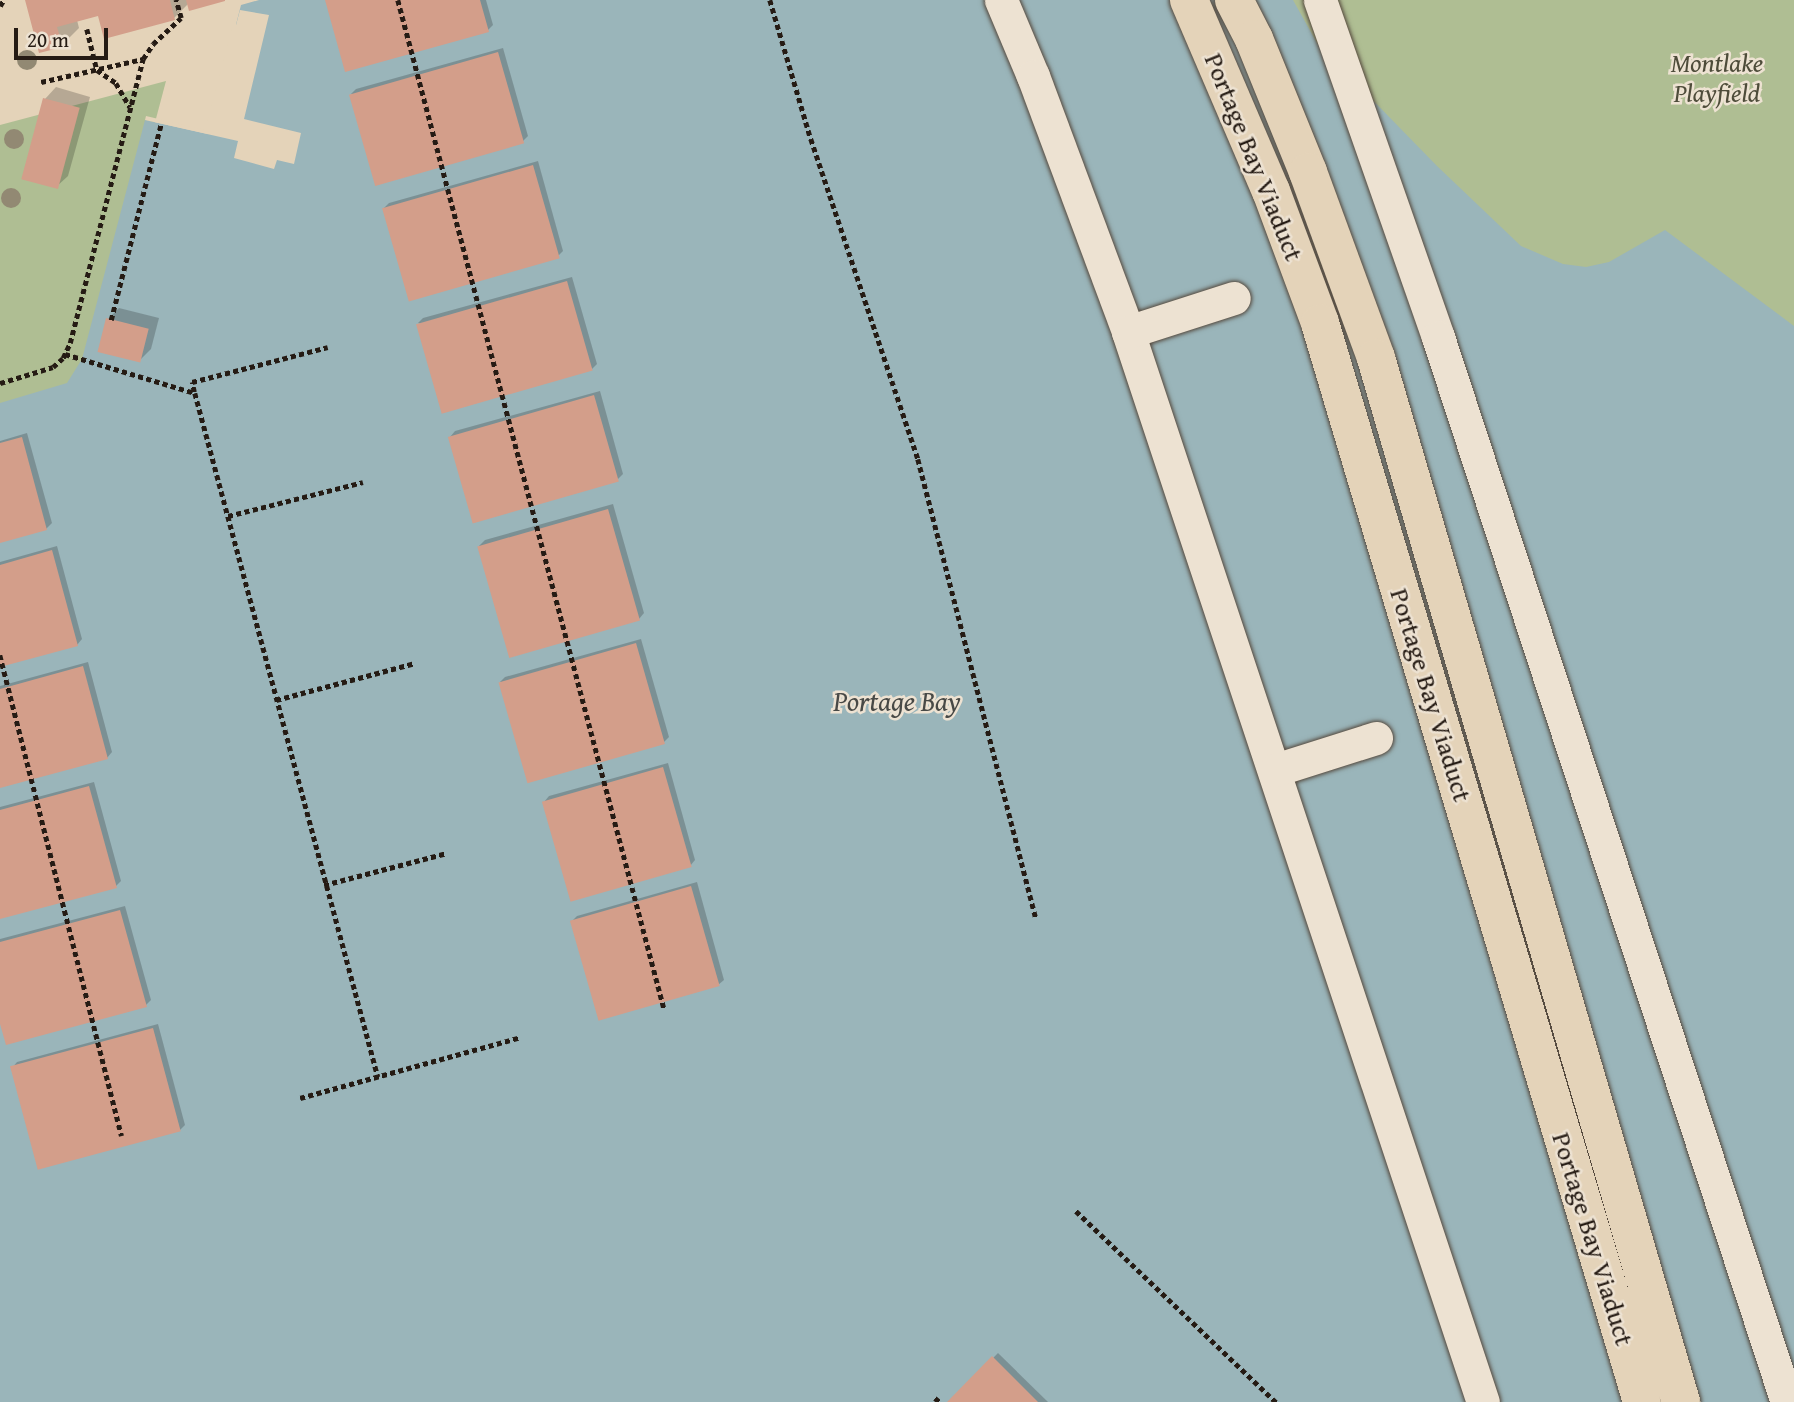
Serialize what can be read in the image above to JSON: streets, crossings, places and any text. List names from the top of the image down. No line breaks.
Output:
{"streets":{"highway":["Portage Bay Viaduct"]},"water":["Portage Bay"],"parks":["Montlake Playfield"],"scale_bar":"20 m"}
